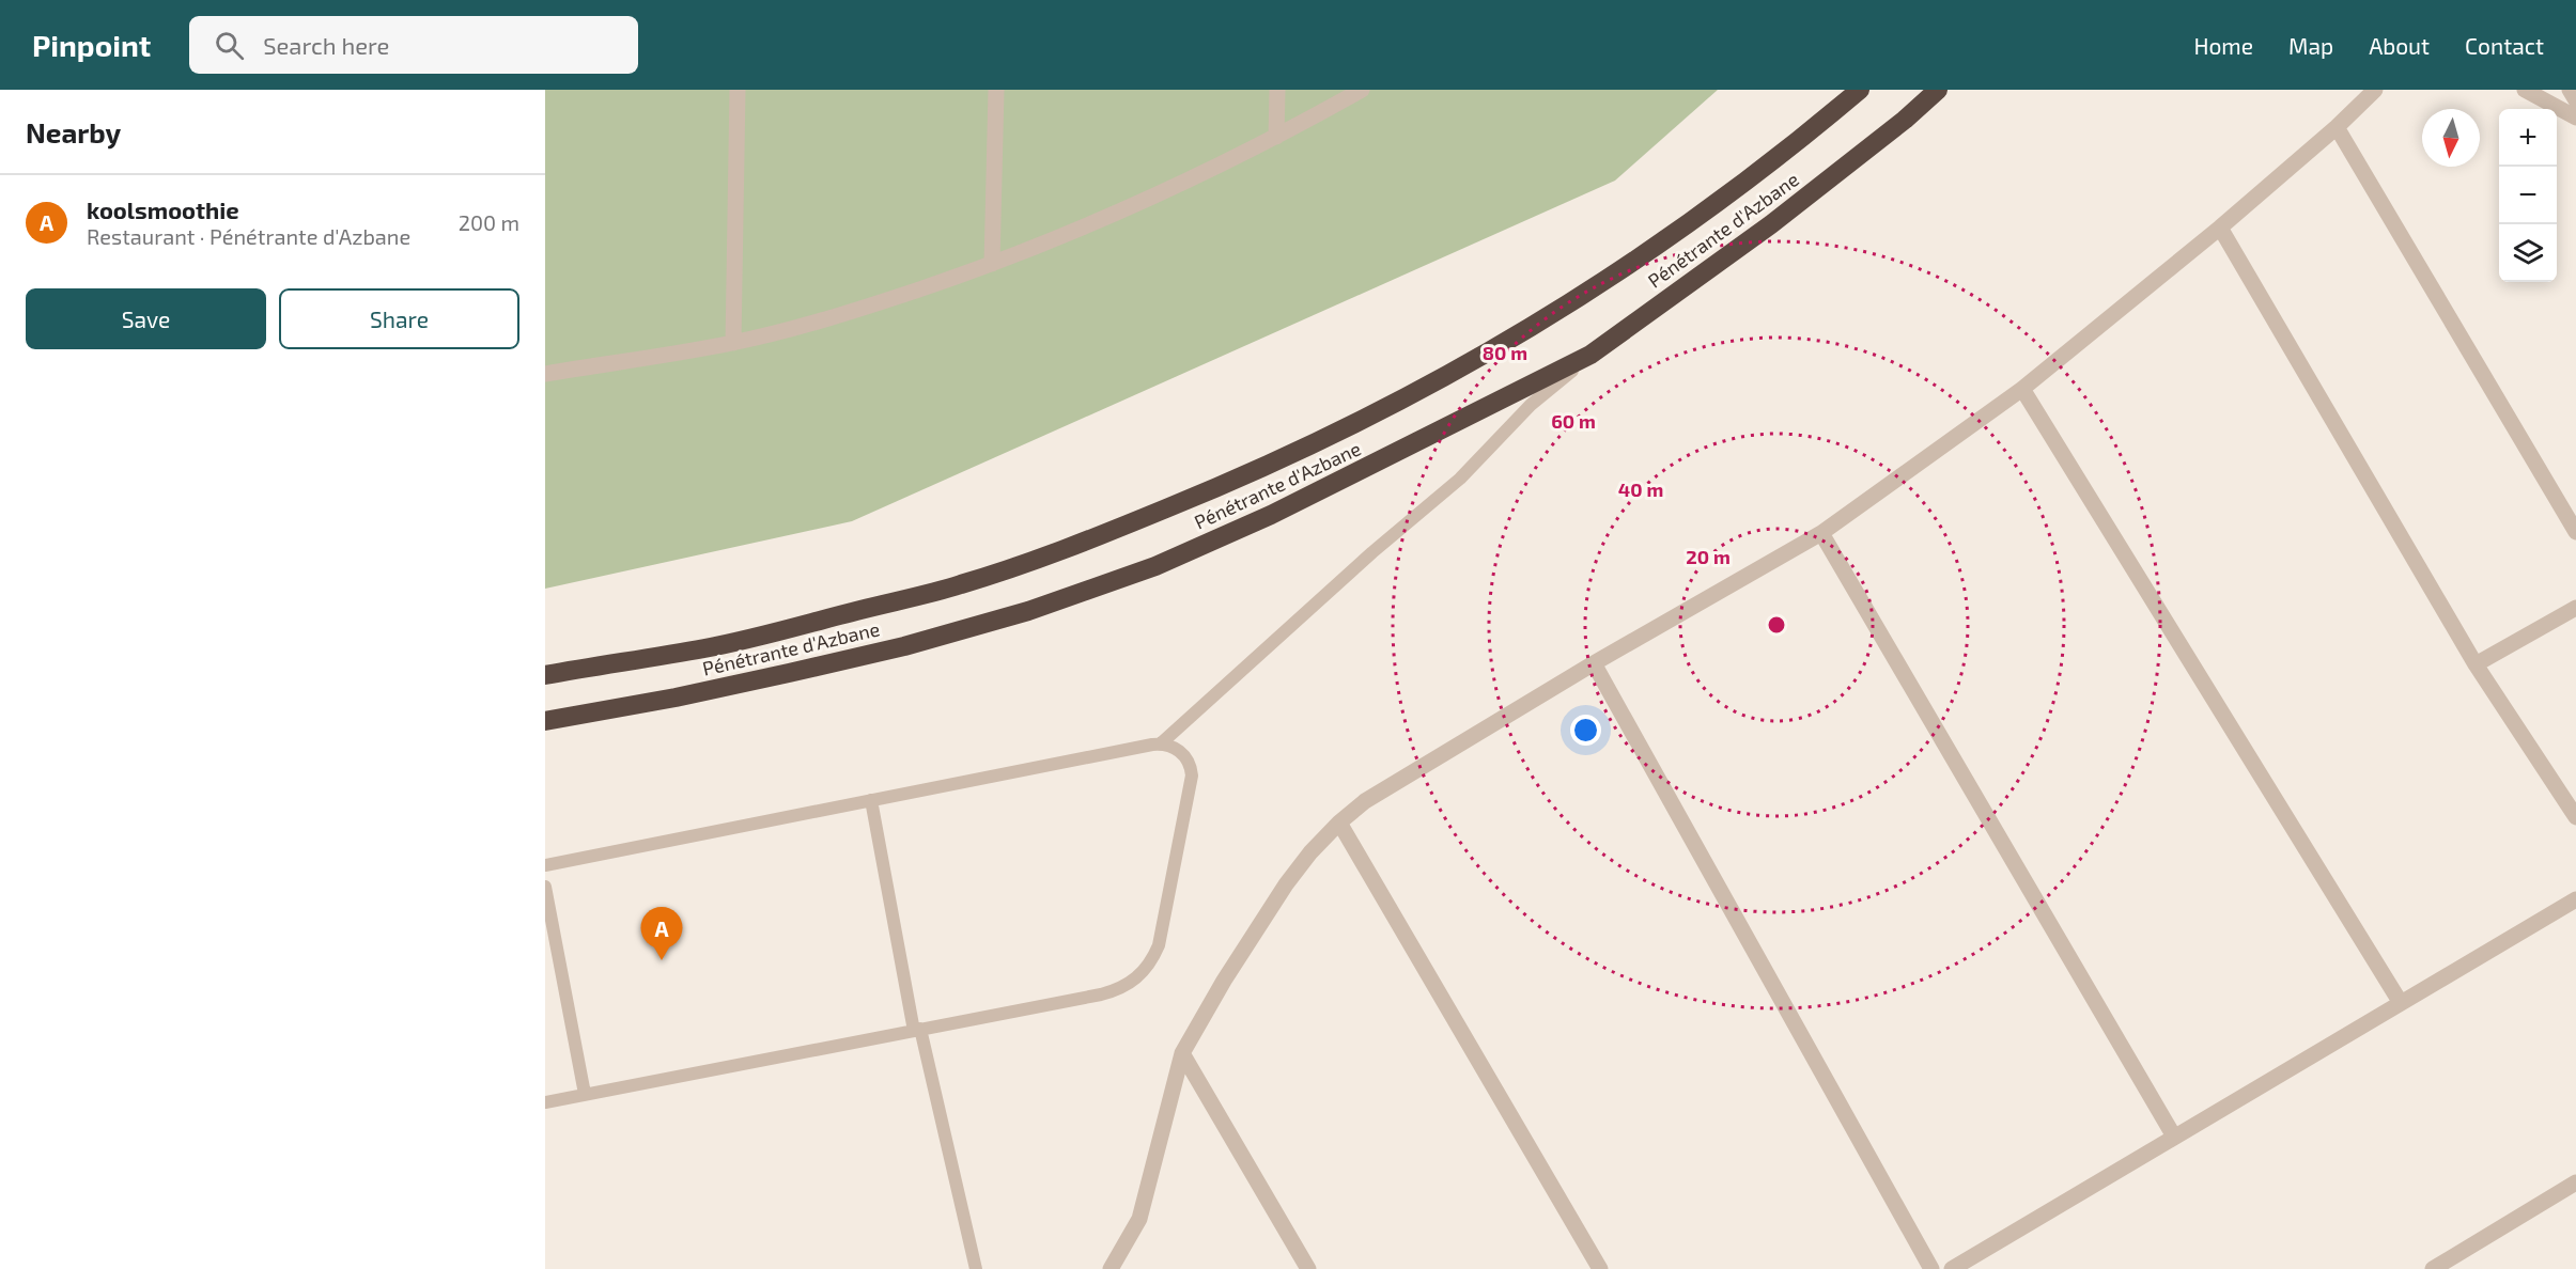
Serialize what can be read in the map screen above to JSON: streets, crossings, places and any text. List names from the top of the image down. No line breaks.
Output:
{"streets":{"highway":["Pénétrante d'Azbane"]},"north":"bottom","page":{"header":"Pinpoint","search":"Search here","nav":["Home","Map","About","Contact"],"heading":"Nearby","map_buttons":["+","−"],"list":[{"mark":"A","name":"koolsmoothie","note":"Restaurant · Pénétrante d'Azbane","value":"200 m"}],"buttons":["Save","Share"],"pins":"A"},"rings":["80 m","60 m","40 m","20 m"]}
